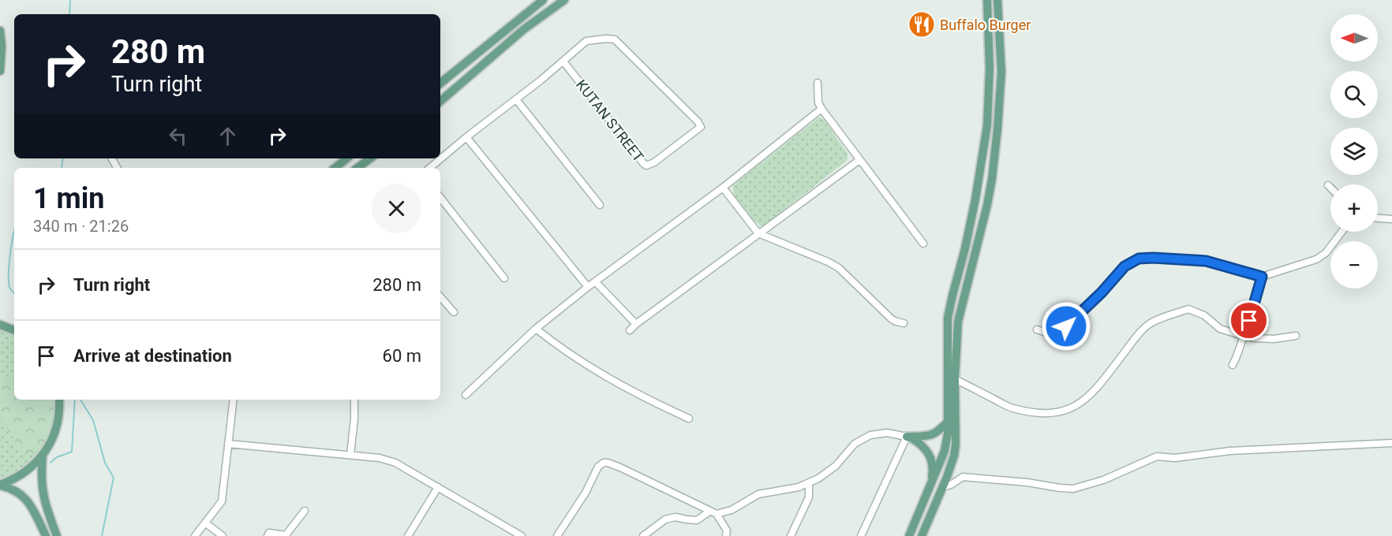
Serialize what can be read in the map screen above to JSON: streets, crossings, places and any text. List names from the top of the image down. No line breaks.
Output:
{"streets":{"street":["KUTAN STREET"]},"places":{"restaurant":["Buffalo Burger"]},"north":"left","page":{"map_buttons":["+","−"],"turn":["280 m","Turn right"],"heading":["1 min","340 m · 21:26"],"list":[{"name":"Turn right","value":"280 m"},{"name":"Arrive at destination","value":"60 m"}]}}
